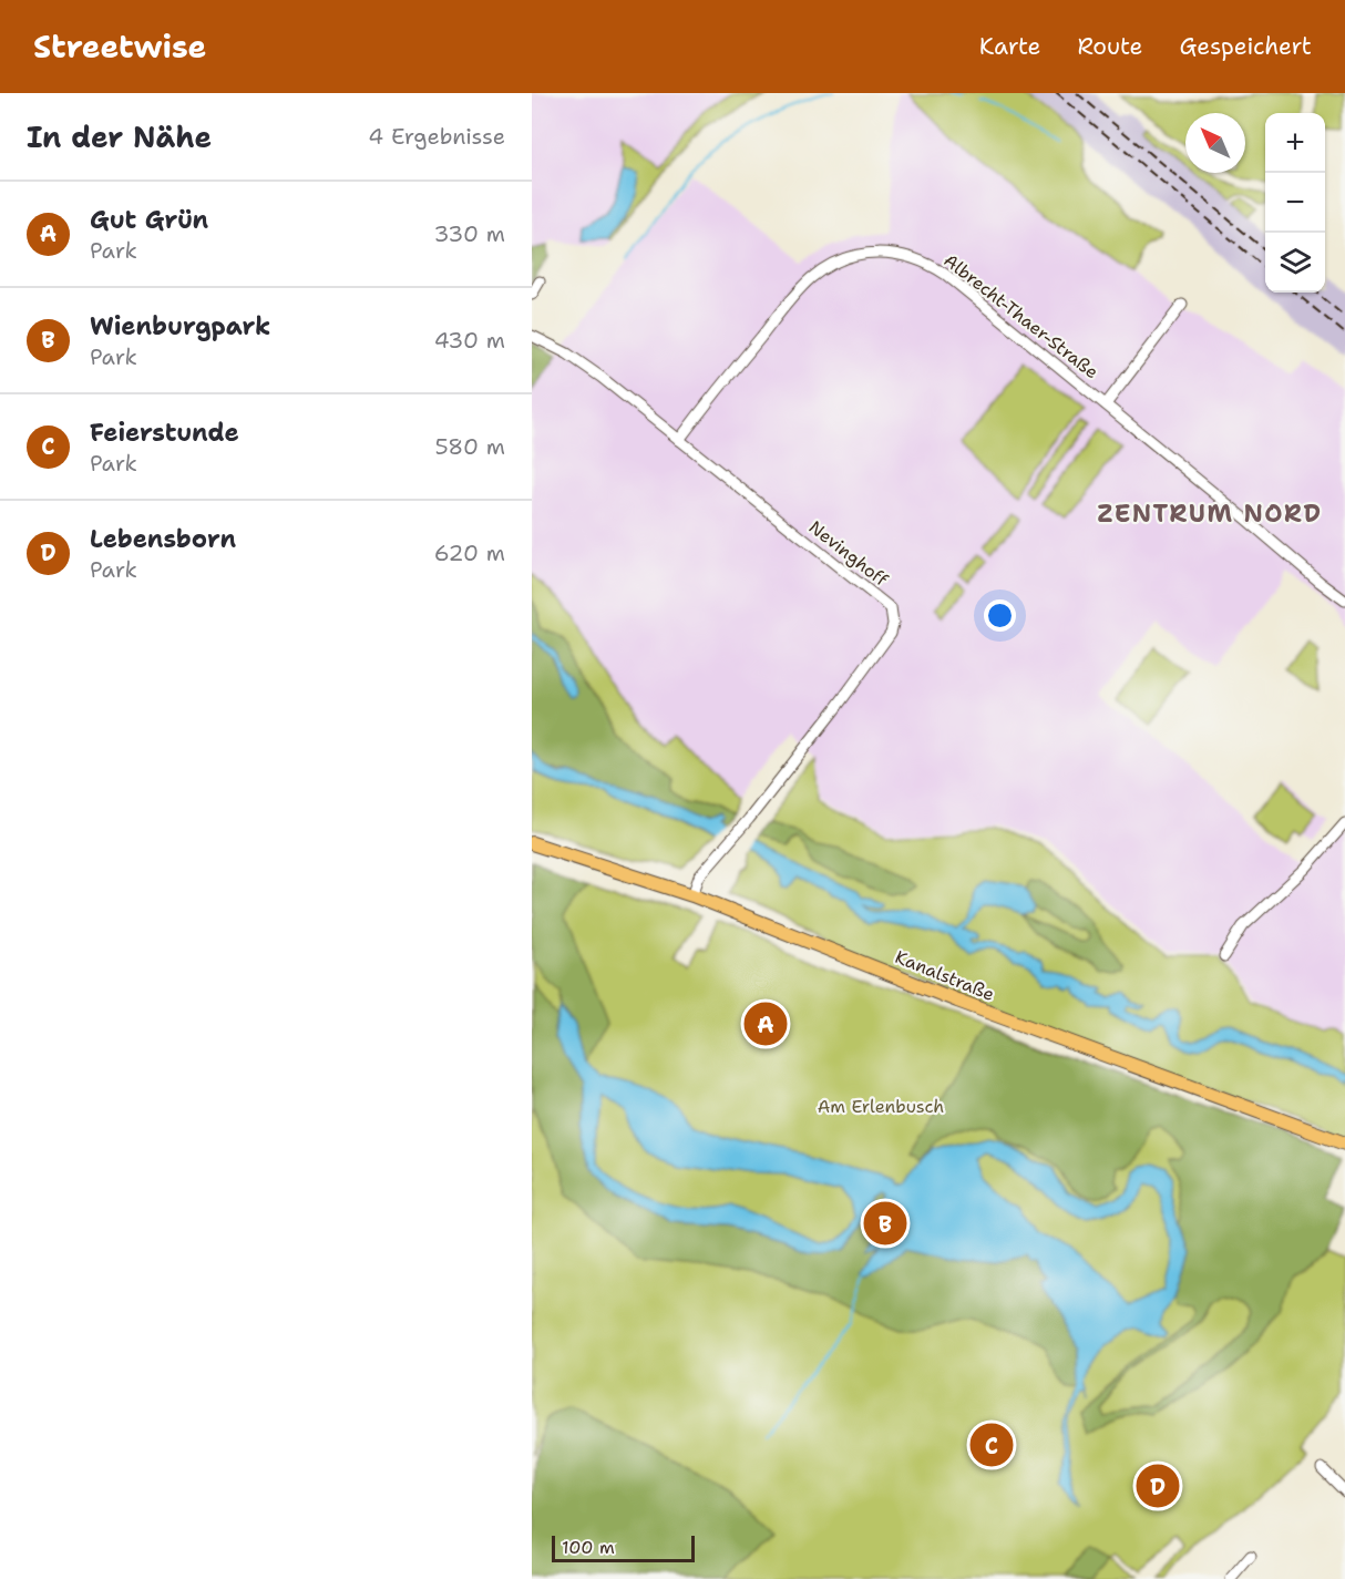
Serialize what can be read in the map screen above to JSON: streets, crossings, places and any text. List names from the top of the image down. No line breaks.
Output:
{"streets":{"main road":["Kanalstraße"],"street":["Albrecht-Thaer-Straße","Nevinghoff"]},"crossings":[["Albrecht-Thaer-Straße","Nevinghoff"],["Nevinghoff","Kanalstraße"]],"districts":["ZENTRUM NORD"],"parks":["Am Erlenbusch"],"scale_bar":"100 m","north":"top left","page":{"header":"Streetwise","nav":["Karte","Route","Gespeichert"],"heading":["In der Nähe","4 Ergebnisse"],"map_buttons":["+","−"],"list":[{"mark":"A","name":"Gut Grün","note":"Park","value":"330 m"},{"mark":"B","name":"Wienburgpark","note":"Park","value":"430 m"},{"mark":"C","name":"Feierstunde","note":"Park","value":"580 m"},{"mark":"D","name":"Lebensborn","note":"Park","value":"620 m"}],"pins":["A","B","C","D"],"scale":"100 m"}}
